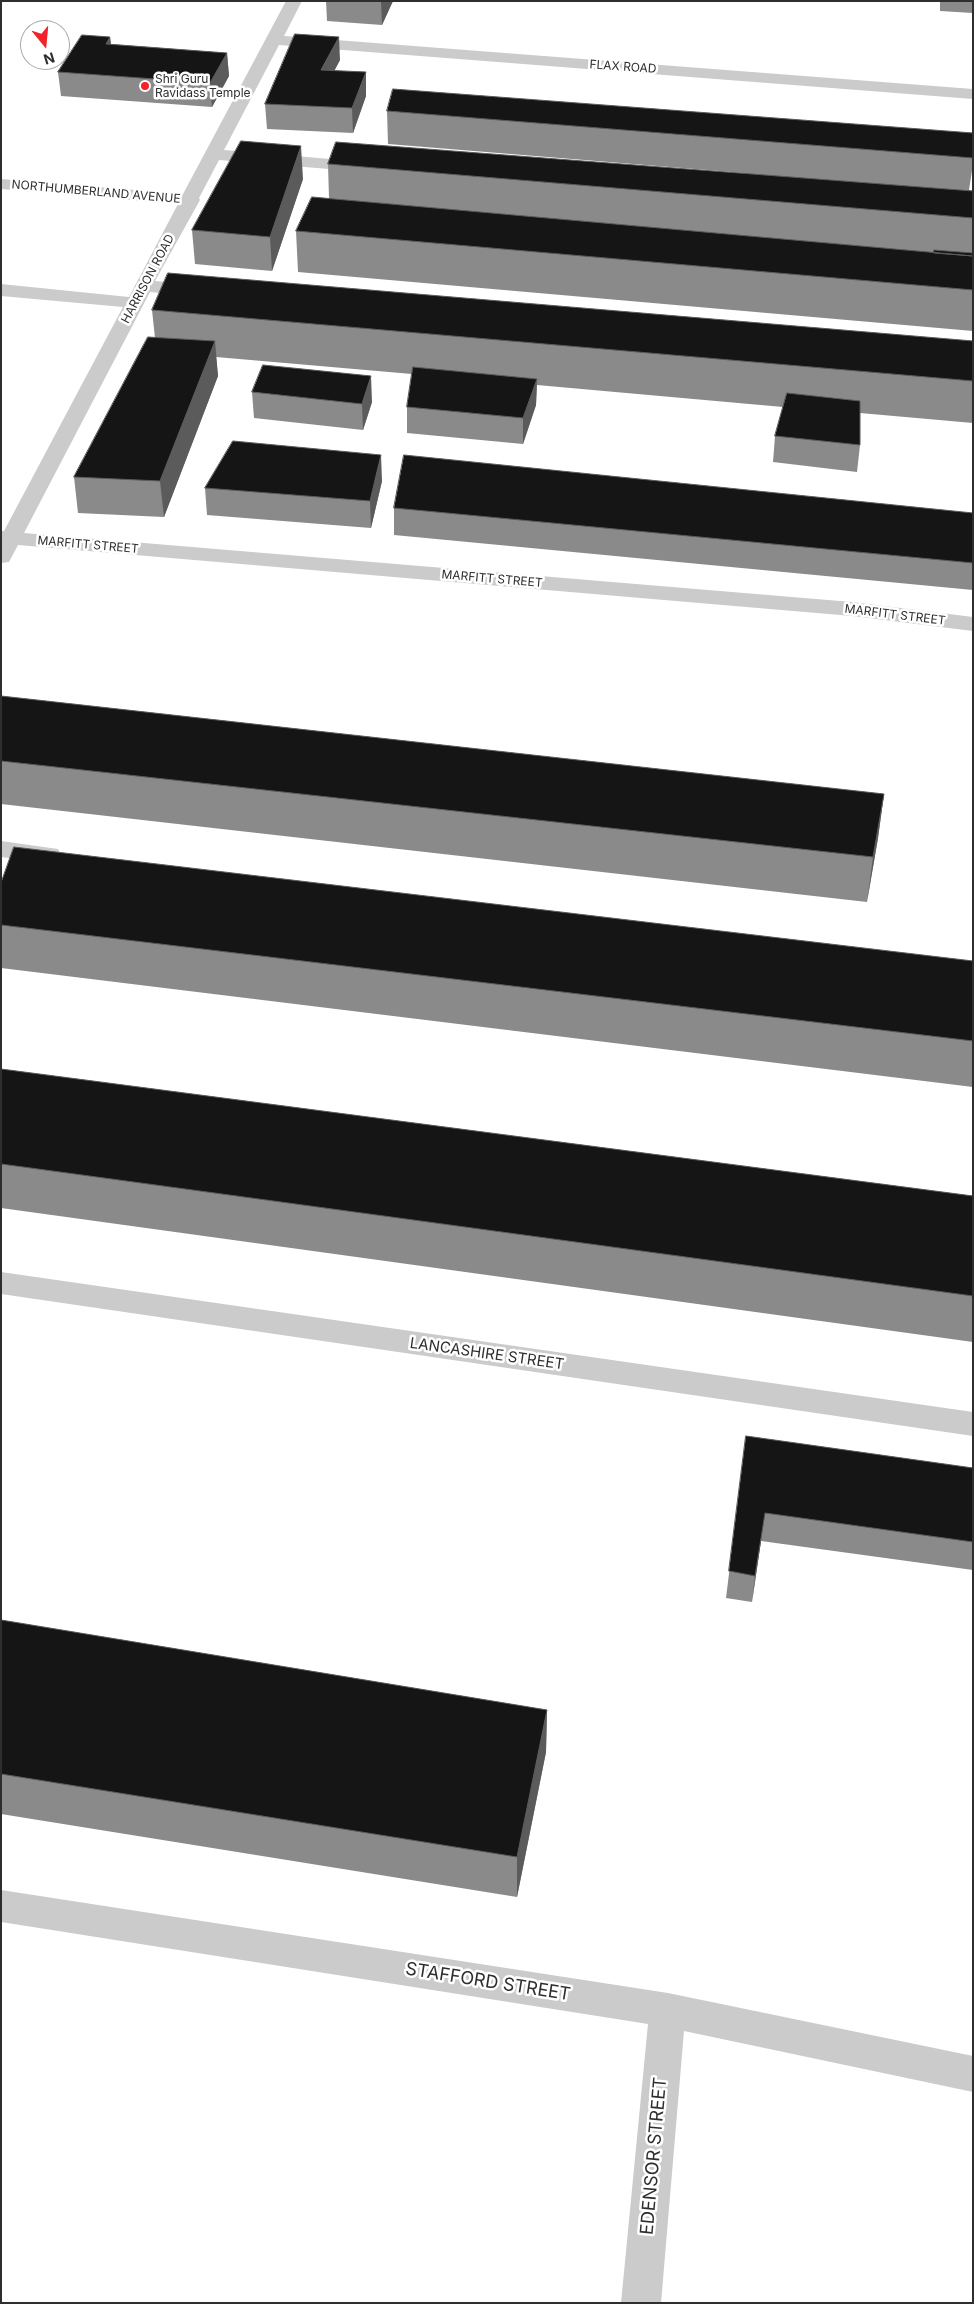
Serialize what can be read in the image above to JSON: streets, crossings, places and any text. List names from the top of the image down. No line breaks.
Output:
{"streets":{"street":["FLAX ROAD","NORTHUMBERLAND AVENUE","HARRISON ROAD","MARFITT STREET","LANCASHIRE STREET","STAFFORD STREET","EDENSOR STREET"]},"crossings":[["FLAX ROAD","HARRISON ROAD"],["NORTHUMBERLAND AVENUE","HARRISON ROAD"],["HARRISON ROAD","MARFITT STREET"],["STAFFORD STREET","EDENSOR STREET"]],"places":["Shri Guru Ravidass Temple"],"north":"bottom"}
